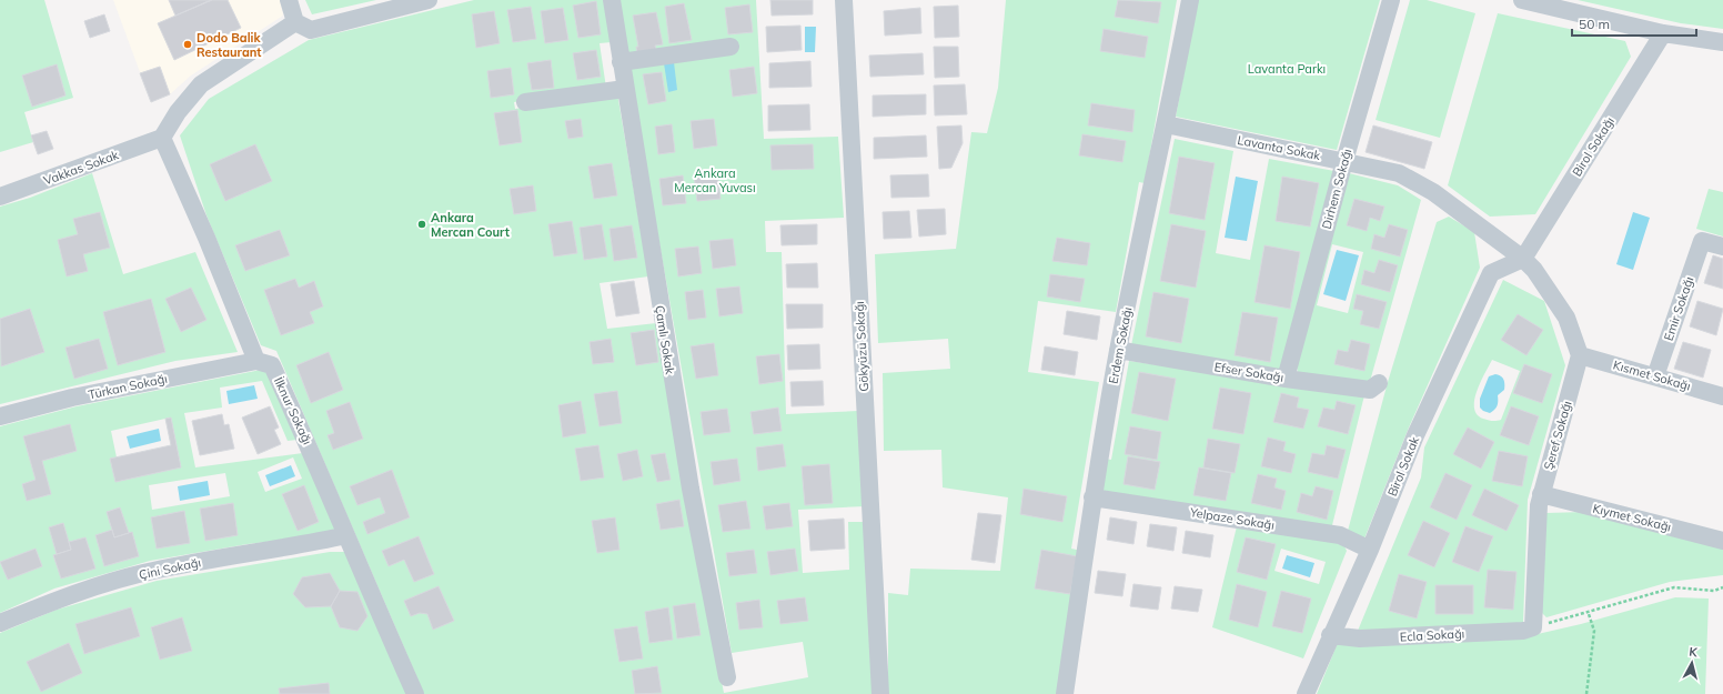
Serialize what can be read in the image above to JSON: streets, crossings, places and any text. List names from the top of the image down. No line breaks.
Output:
{"streets":{"street":["Birol Sokağı","Lavanta Sokak","Vakkas Sokak","Dirhem Sokağı","Emir Sokağı","Çamlı Sokak","Erdem Sokağı","Gökyüzü Sokağı","Efser Sokağı","Kısmet Sokağı","Türkan Sokağı","İlknur Sokağı","Şeref Sokağı","Birol Sokak","Kıymet Sokağı","Yelpaze Sokağı","Çini Sokağı","Ecla Sokağı"]},"crossings":[["Birol Sokağı","Lavanta Sokak"],["Birol Sokağı","Birol Sokak"],["Lavanta Sokak","Dirhem Sokağı"],["Lavanta Sokak","Erdem Sokağı"],["Lavanta Sokak","Birol Sokak"],["Dirhem Sokağı","Efser Sokağı"],["Emir Sokağı","Kısmet Sokağı"],["Erdem Sokağı","Efser Sokağı"],["Erdem Sokağı","Yelpaze Sokağı"],["Kısmet Sokağı","Şeref Sokağı"],["Türkan Sokağı","İlknur Sokağı"],["İlknur Sokağı","Çini Sokağı"],["Şeref Sokağı","Kıymet Sokağı"],["Şeref Sokağı","Ecla Sokağı"],["Birol Sokak","Yelpaze Sokağı"],["Birol Sokak","Ecla Sokağı"]],"parks":["Lavanta Parkı","Ankara Mercan Yuvası"],"places":["Dodo Balik Restaurant","Ankara Mercan Court"],"scale_bar":"50 m","north":"top"}
